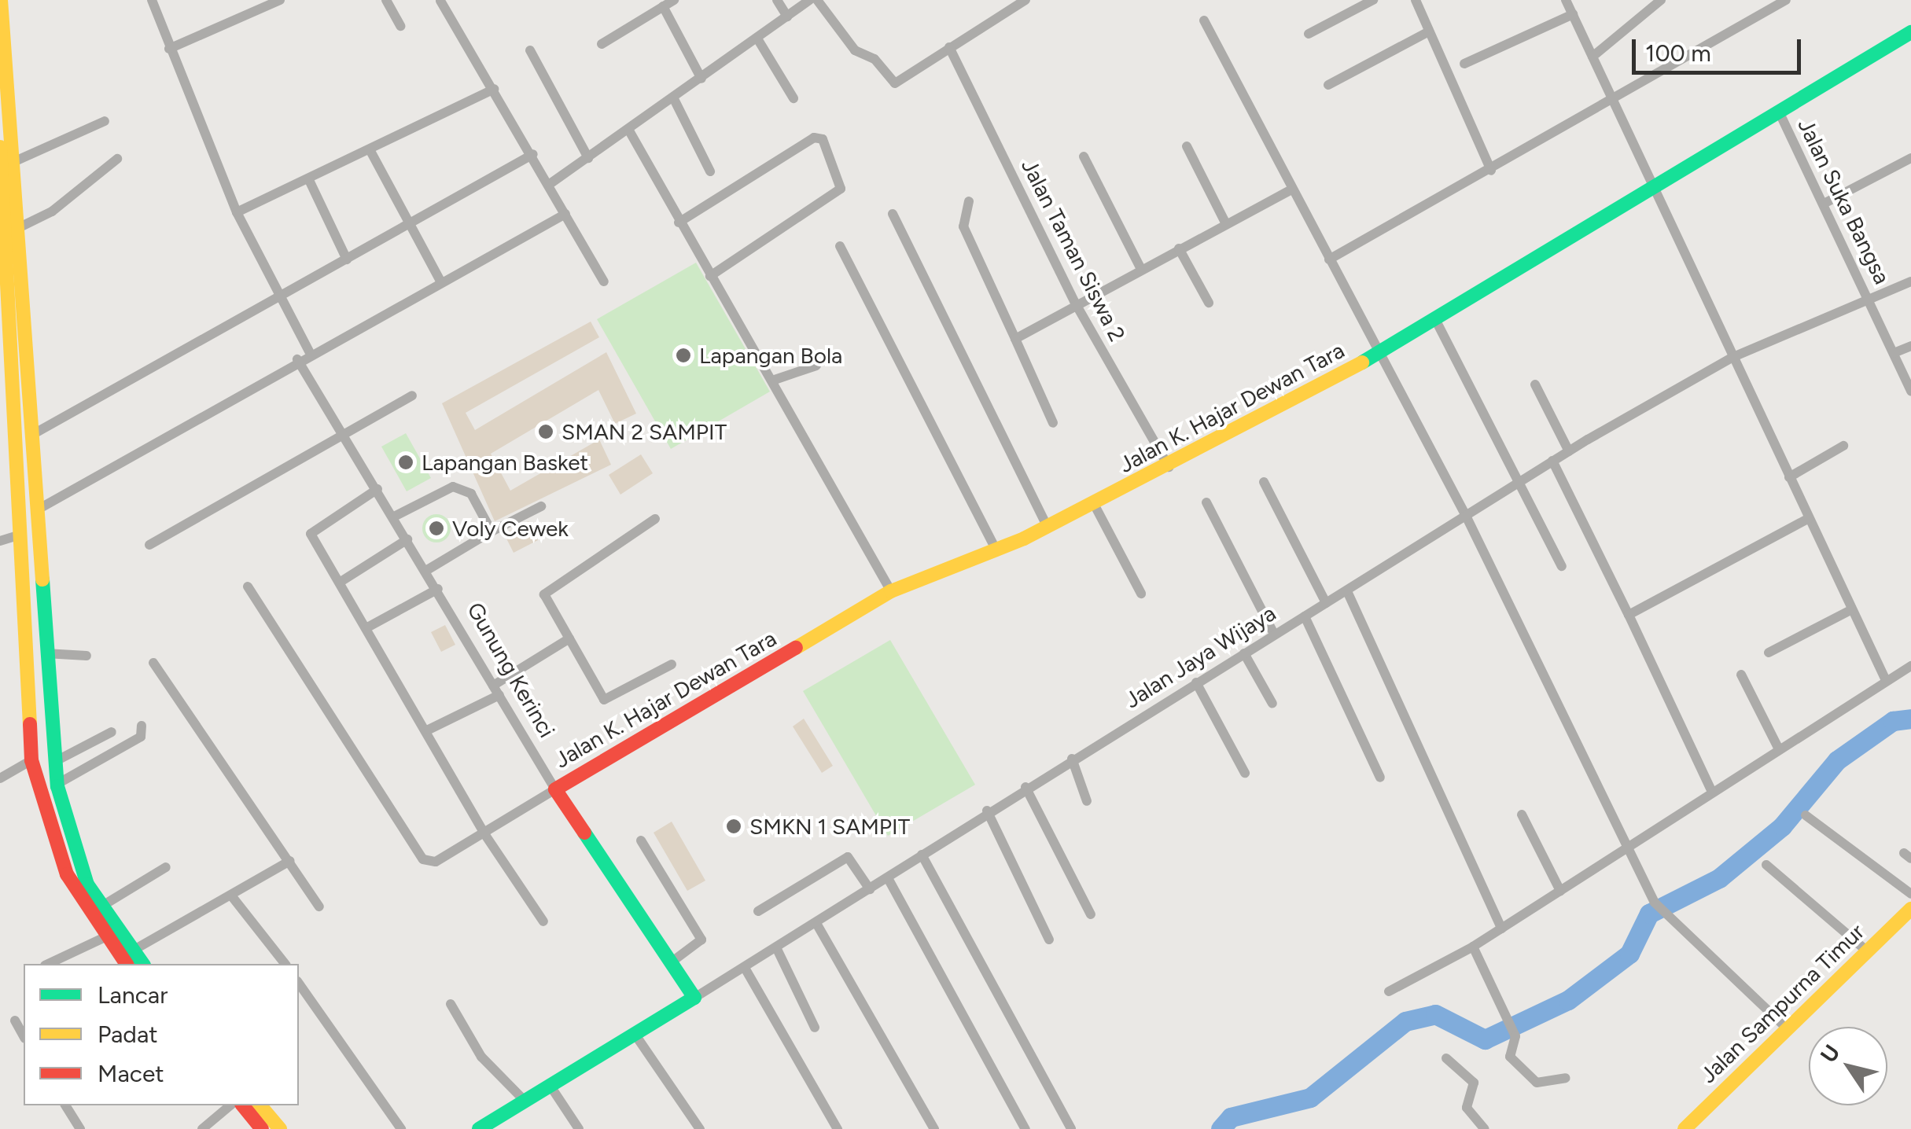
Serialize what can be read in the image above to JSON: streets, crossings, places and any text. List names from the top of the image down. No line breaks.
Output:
{"streets":{"street":["Jalan Suka Bangsa","Jalan Taman Siswa 2","Jalan K. Hajar Dewan Tara","Jalan Jaya Wijaya","Gunung Kerinci","Jalan Sampurna Timur"]},"crossings":[["Jalan Suka Bangsa","Jalan K. Hajar Dewan Tara"],["Jalan Suka Bangsa","Jalan Jaya Wijaya"],["Jalan Taman Siswa 2","Jalan K. Hajar Dewan Tara"],["Jalan K. Hajar Dewan Tara","Gunung Kerinci"],["Jalan Jaya Wijaya","Gunung Kerinci"]],"places":["Lapangan Bola","SMAN 2 SAMPIT","Lapangan Basket","Voly Cewek","SMKN 1 SAMPIT"],"legend":["Lancar","Padat","Macet"],"scale_bar":"100 m","north":"top left"}
